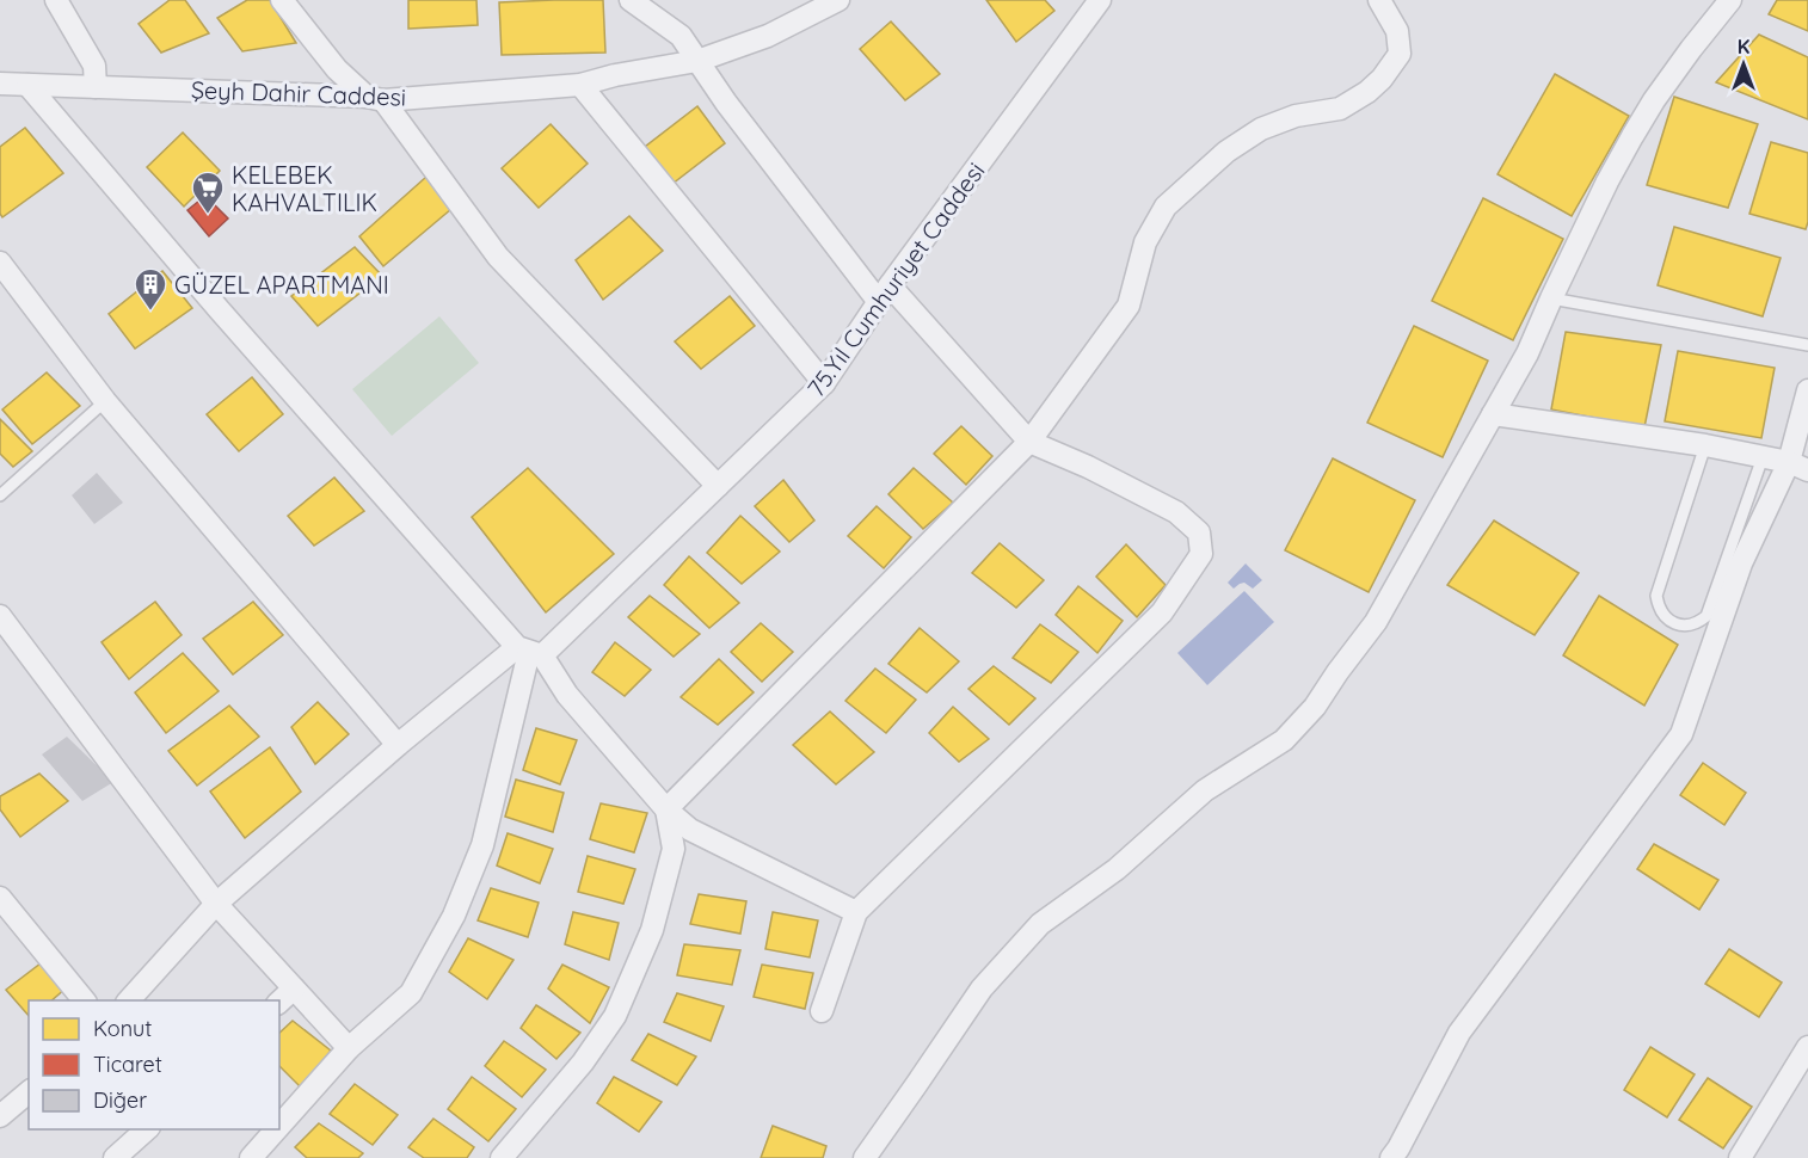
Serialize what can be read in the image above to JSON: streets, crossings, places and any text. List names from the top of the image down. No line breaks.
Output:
{"streets":{"street":["Şeyh Dahir Caddesi","75.Yıl Cumhuriyet Caddesi"]},"places":{"supermarket":["KELEBEK KAHVALTILIK"],"building":["GÜZEL APARTMANI"]},"legend":["Konut","Ticaret","Diğer"],"north":"top"}
